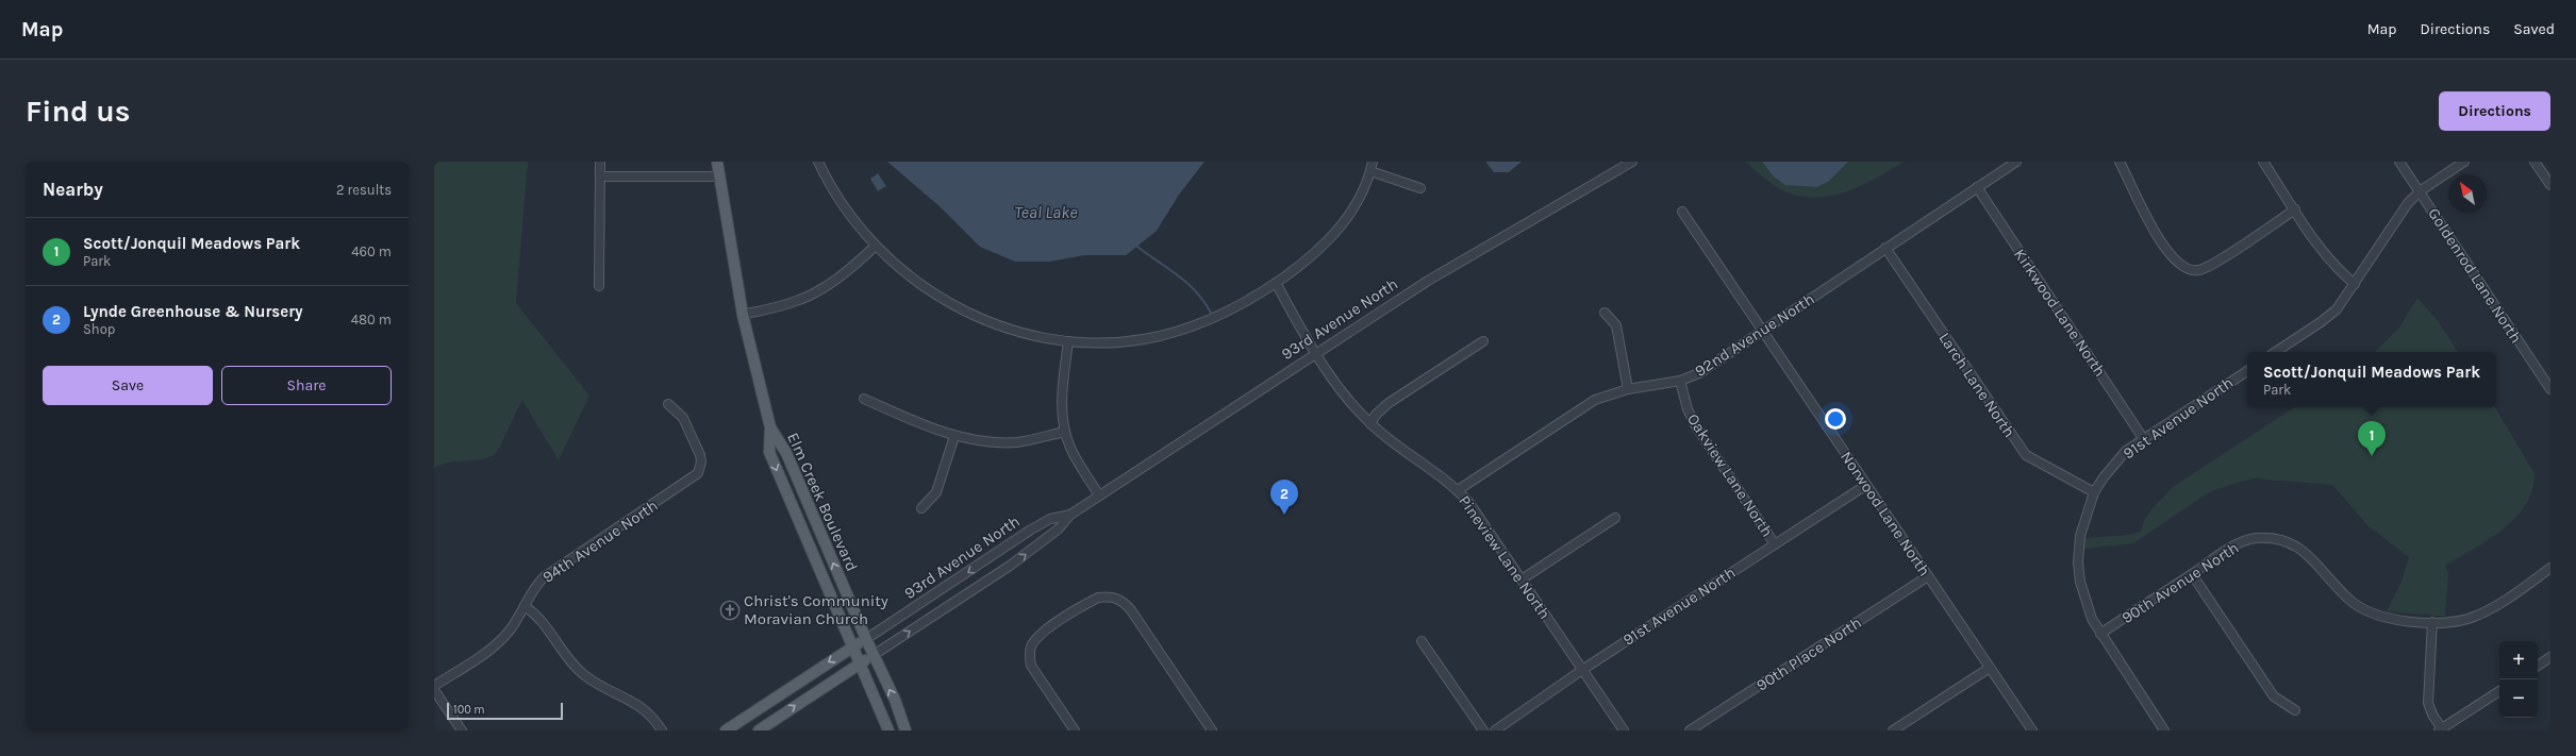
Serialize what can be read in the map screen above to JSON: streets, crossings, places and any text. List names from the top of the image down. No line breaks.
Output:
{"streets":{"main road":["93rd Avenue North","Elm Creek Boulevard"],"street":["Goldenrod Lane North","Kirkwood Lane North","92nd Avenue North","Larch Lane North","91st Avenue North","Oakview Lane North","Norwood Lane North","94th Avenue North","Pineview Lane North","90th Avenue North","90th Place North"]},"crossings":[["Kirkwood Lane North","92nd Avenue North"],["Kirkwood Lane North","91st Avenue North"],["93rd Avenue North","Elm Creek Boulevard"],["93rd Avenue North","Pineview Lane North"],["92nd Avenue North","Larch Lane North"],["92nd Avenue North","Oakview Lane North"],["92nd Avenue North","Norwood Lane North"],["92nd Avenue North","Pineview Lane North"],["Larch Lane North","91st Avenue North"],["91st Avenue North","Oakview Lane North"],["91st Avenue North","Norwood Lane North"],["91st Avenue North","Pineview Lane North"],["91st Avenue North","90th Avenue North"],["Norwood Lane North","90th Place North"]],"water":["Teal Lake"],"places":{"church":["Christ's Community Moravian Church"]},"scale_bar":"100 m","north":"top left","page":{"header":"Map","nav":["Map","Directions","Saved"],"buttons":["Directions",["Save","Share"]],"title":"Find us","heading":["Nearby","2 results"],"list":[{"mark":"1","name":"Scott/Jonquil Meadows Park","note":"Park","value":"460 m"},{"mark":"2","name":"Lynde Greenhouse & Nursery","note":"Shop","value":"480 m"}],"popup":["Scott/Jonquil Meadows Park","Park"],"pins":["1","2"],"map_buttons":["+","−"],"scale":"100 m"}}
